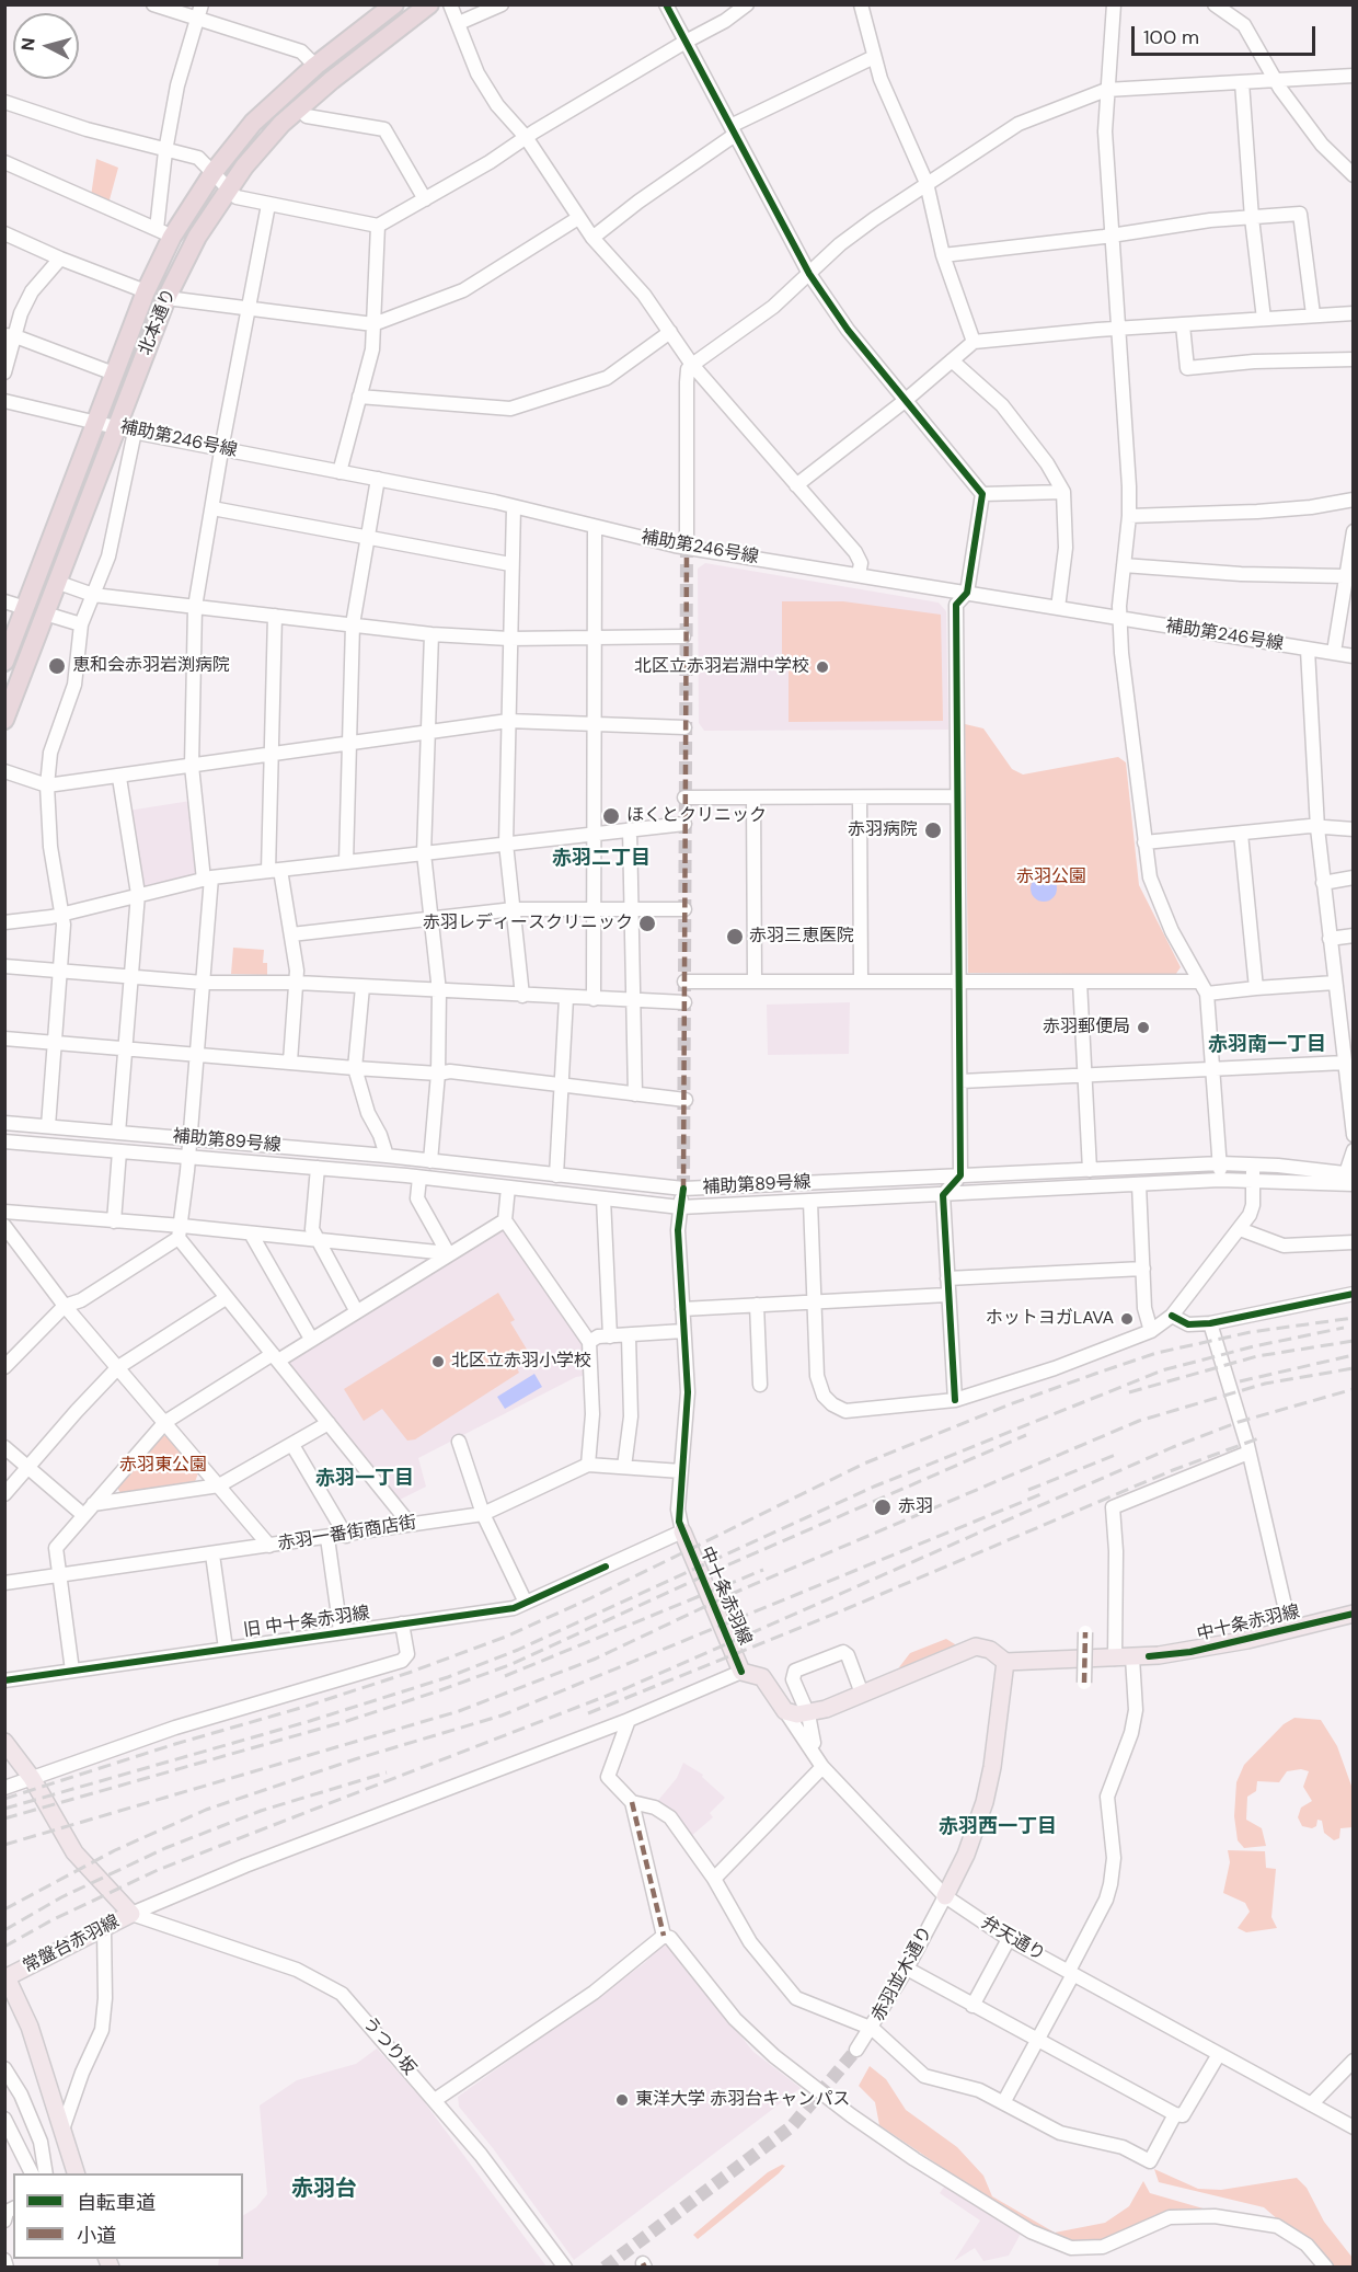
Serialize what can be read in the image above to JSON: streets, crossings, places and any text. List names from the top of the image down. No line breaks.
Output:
{"streets":{"highway":["北本通り"],"main road":["中十条赤羽線","弁天通り","常盤台赤羽線"],"street":["補助第246号線","補助第89号線","赤羽一番街商店街","旧 中十条赤羽線","赤羽並木通り","うつり坂"]},"crossings":[["北本通り","補助第246号線"],["中十条赤羽線","旧 中十条赤羽線"],["中十条赤羽線","弁天通り"],["弁天通り","赤羽並木通り"],["常盤台赤羽線","うつり坂"]],"districts":["赤羽二丁目","赤羽南一丁目","赤羽一丁目","赤羽西一丁目","赤羽台"],"parks":["赤羽公園","赤羽東公園"],"places":["恵和会赤羽岩渕病院","北区立赤羽岩淵中学校","ほくとクリニック","赤羽病院","赤羽レディースクリニック","赤羽三恵医院","赤羽郵便局","ホットヨガLAVA","北区立赤羽小学校","赤羽","東洋大学 赤羽台キャンパス"],"legend":["自転車道","小道"],"scale_bar":"100 m","north":"left"}
